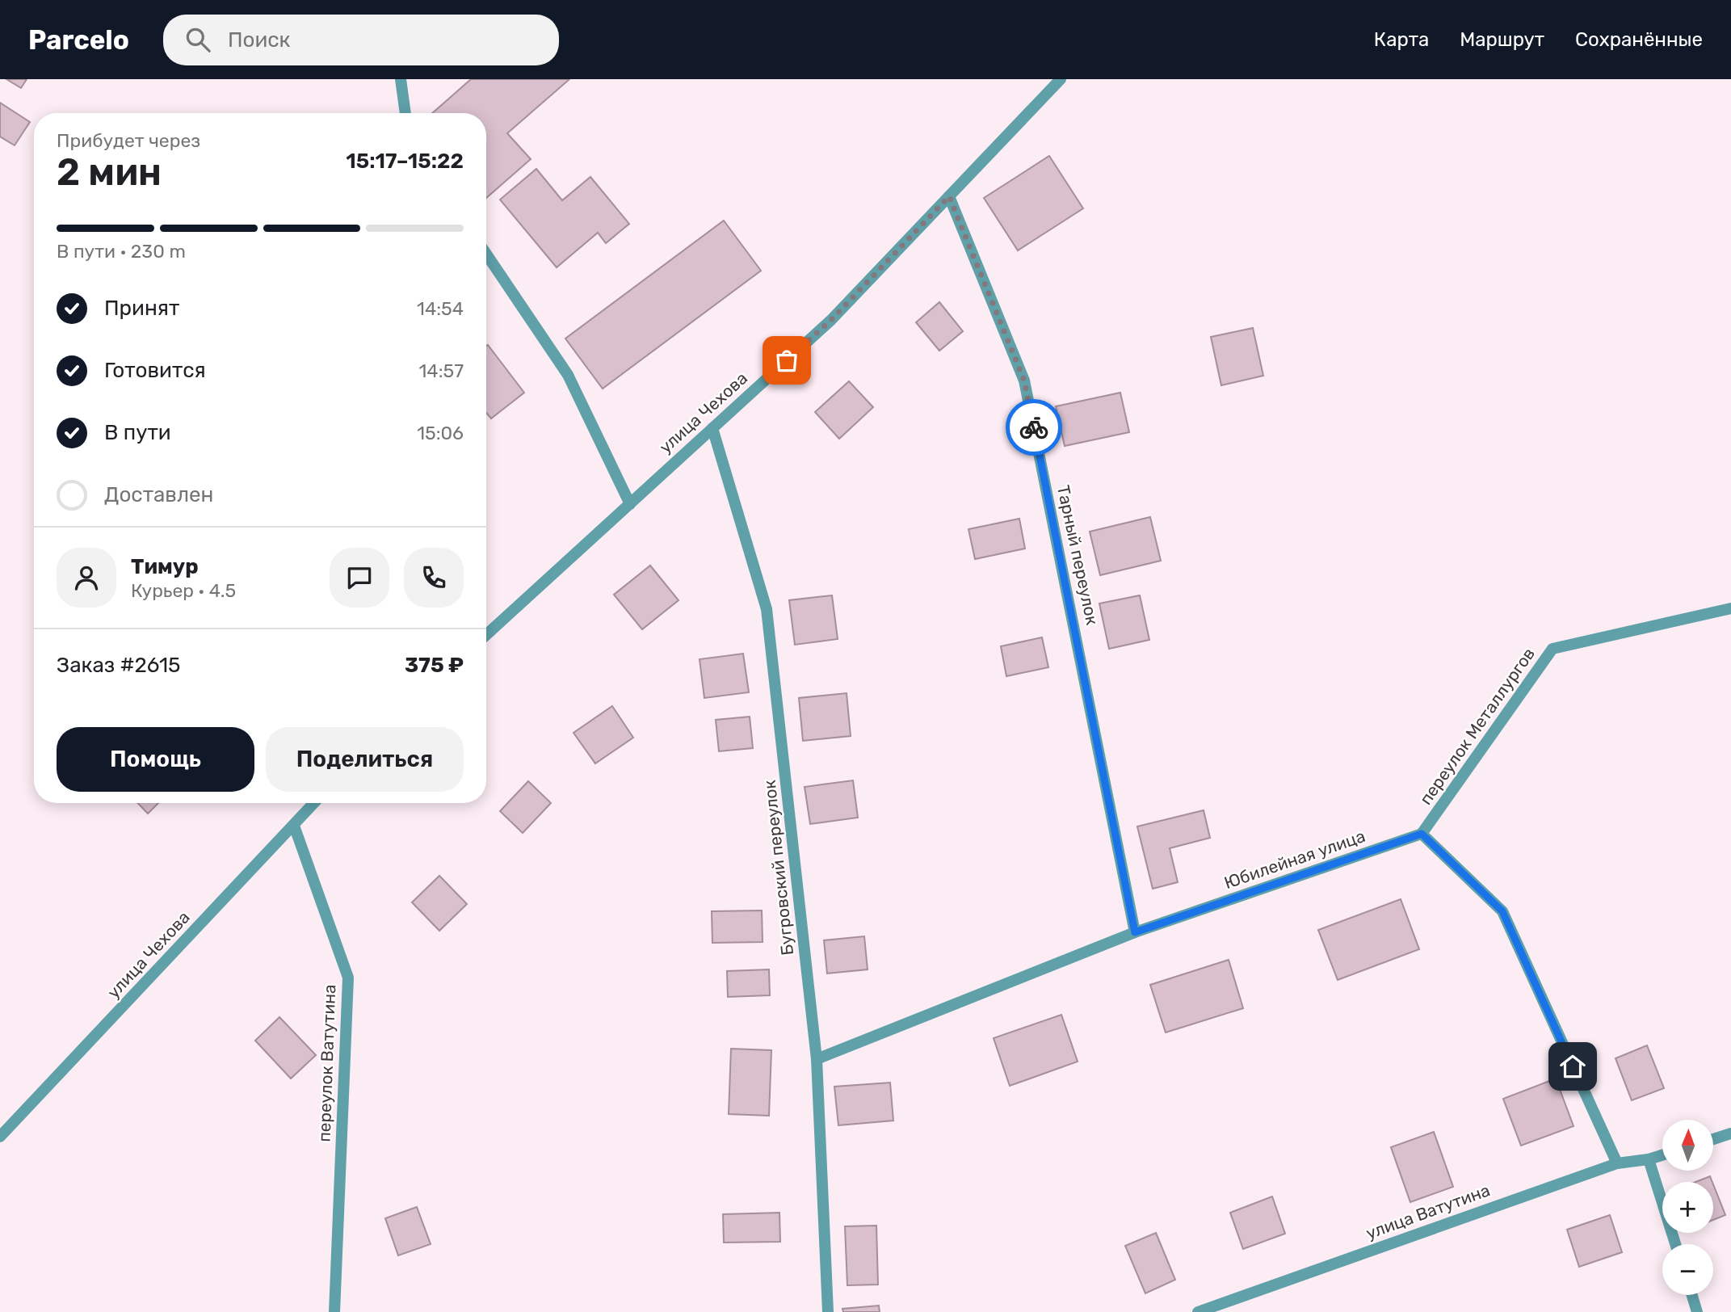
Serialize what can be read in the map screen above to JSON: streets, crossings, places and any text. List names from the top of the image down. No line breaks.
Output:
{"streets":{"street":["улица Чехова","Тарный переулок","переулок Металлургов","Юбилейная улица","Бугровский переулок","переулок Ватутина","улица Ватутина"]},"crossings":[["улица Чехова","Тарный переулок"],["улица Чехова","Бугровский переулок"],["улица Чехова","переулок Ватутина"],["Тарный переулок","Юбилейная улица"],["переулок Металлургов","Юбилейная улица"],["Юбилейная улица","Бугровский переулок"]],"north":"top","page":{"header":"Parcelo","search":"Поиск","nav":["Карта","Маршрут","Сохранённые"],"heading":["2 мин","Прибудет через","15:17–15:22"],"panel":["Тимур","Курьер · 4.5","Заказ #2615","375 ₽"],"bar":"В пути · 230 m","list":[["Принят","14:54"],["Готовится","14:57"],["В пути","15:06"],"Доставлен"],"buttons":["Помощь","Поделиться"],"map_buttons":["+","−"]}}
